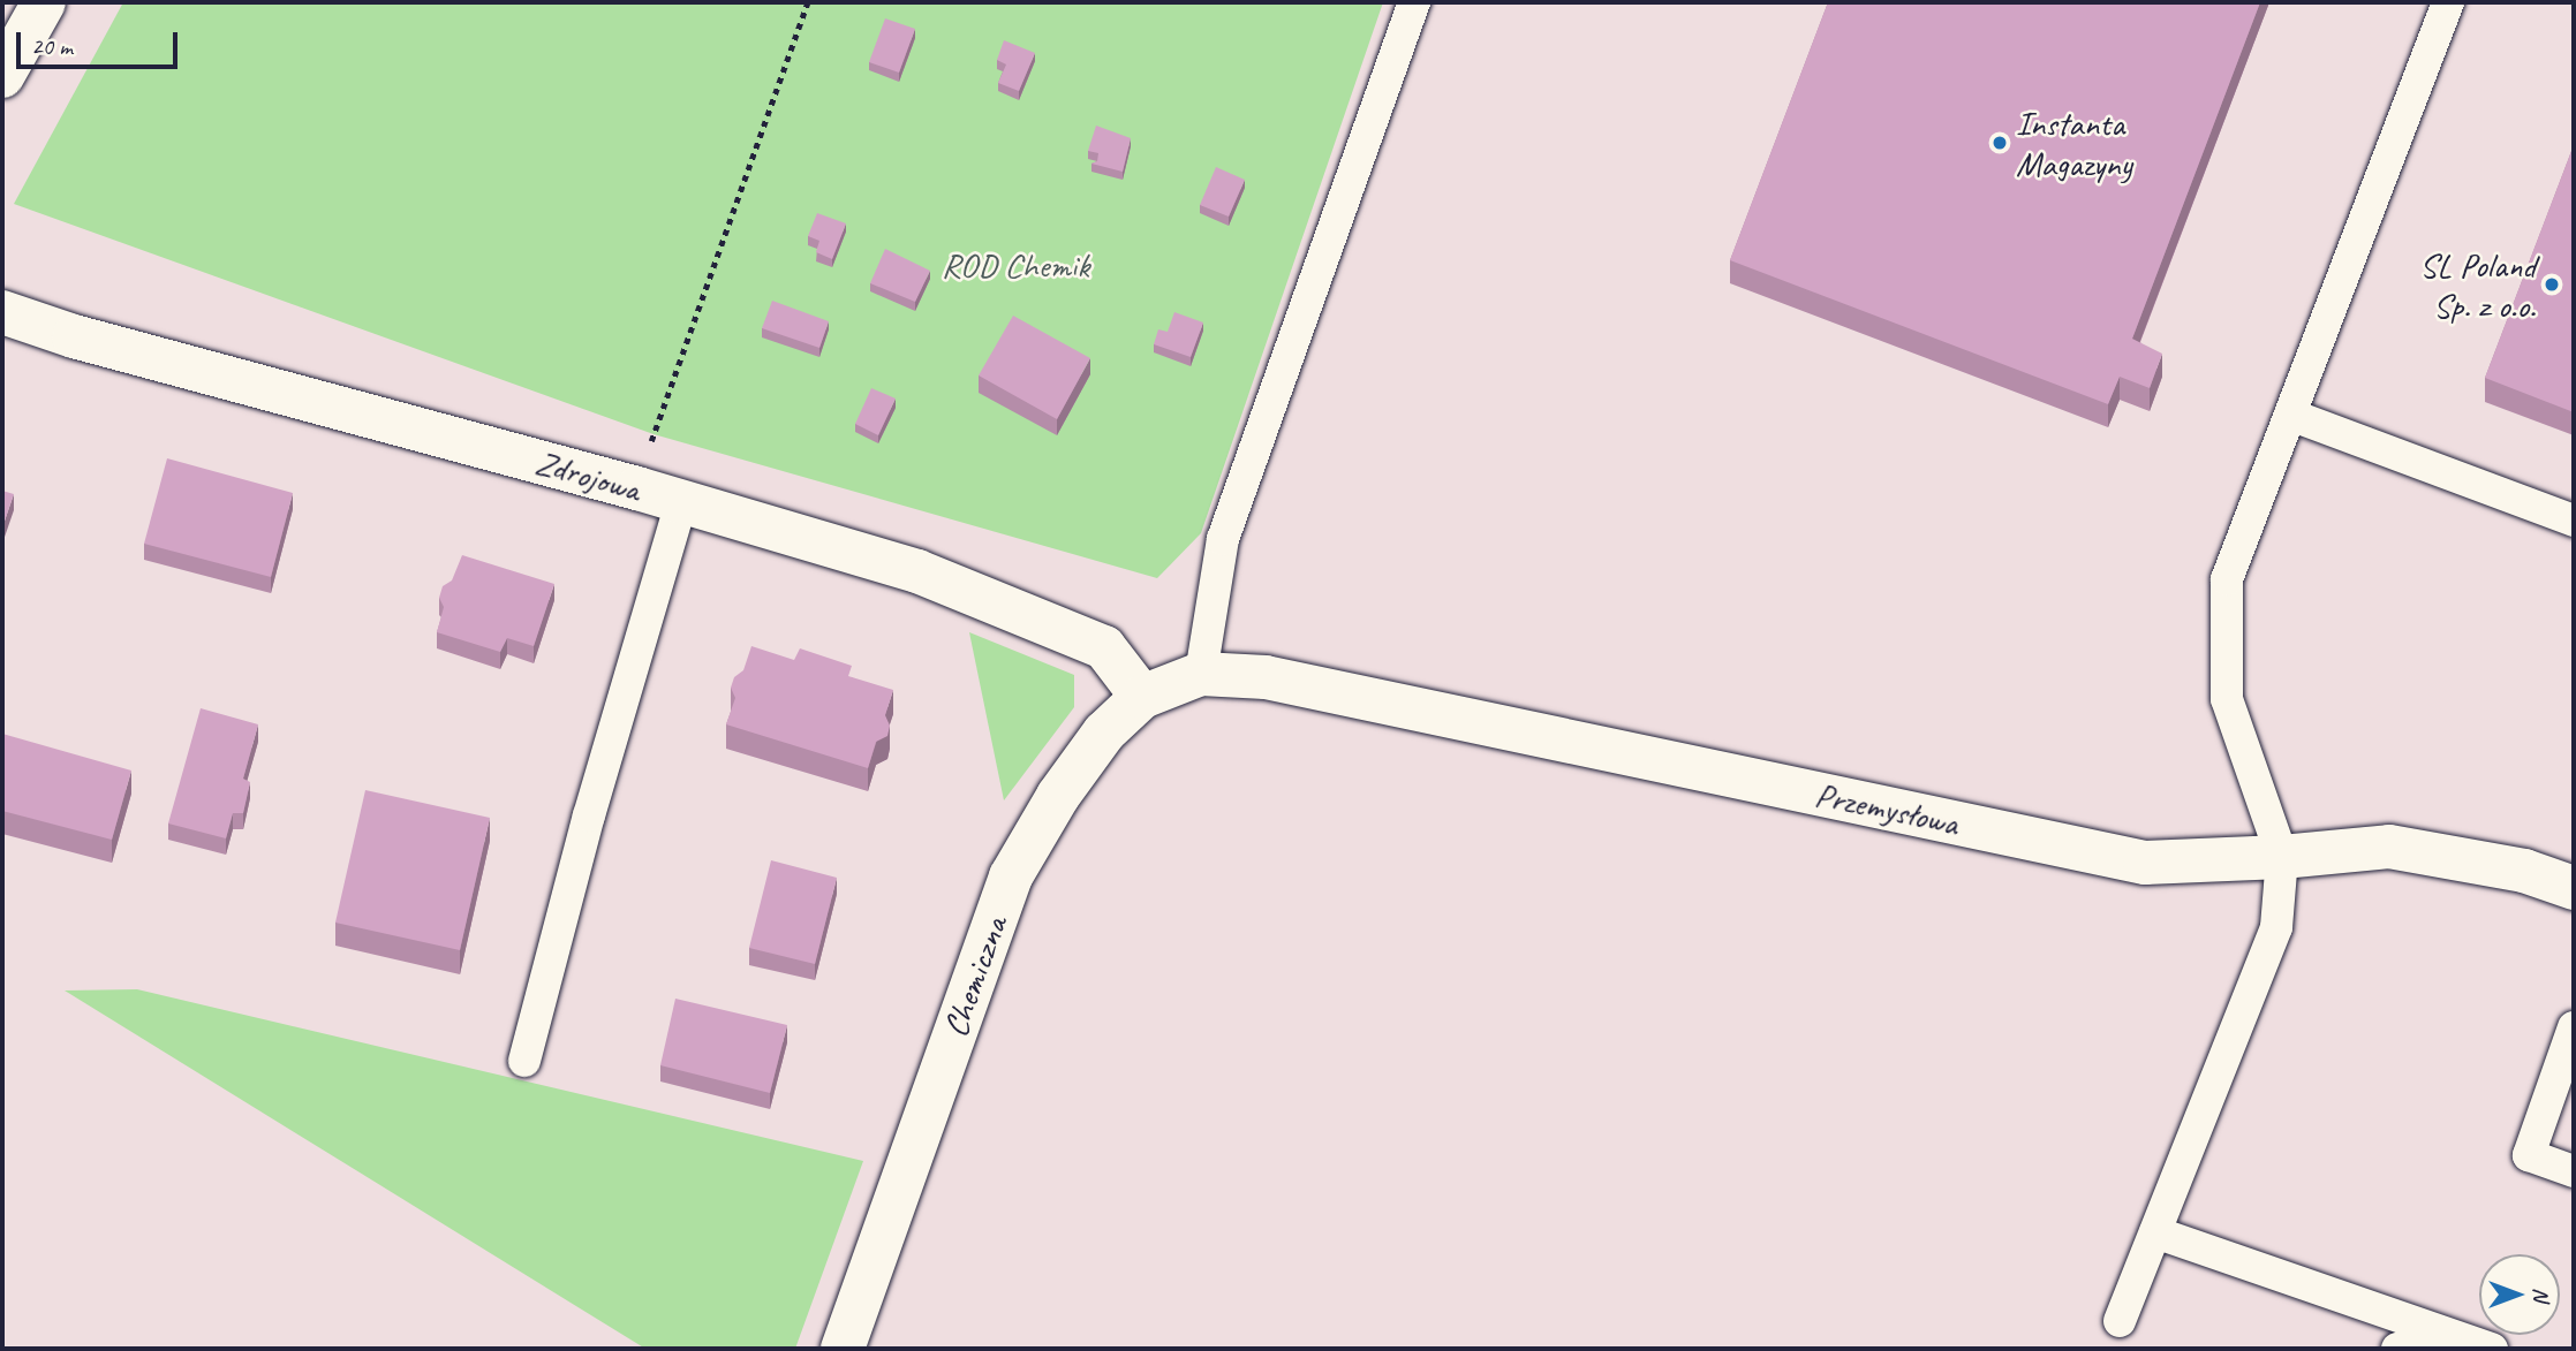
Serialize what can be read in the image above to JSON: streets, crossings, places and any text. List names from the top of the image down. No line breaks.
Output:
{"streets":{"street":["Zdrojowa","Przemysłowa","Chemiczna"]},"crossings":[["Zdrojowa","Chemiczna"],["Przemysłowa","Chemiczna"]],"parks":["ROD Chemik"],"places":["Instanta Magazyny","SL Poland Sp. z o.o."],"scale_bar":"20 m","north":"right"}
